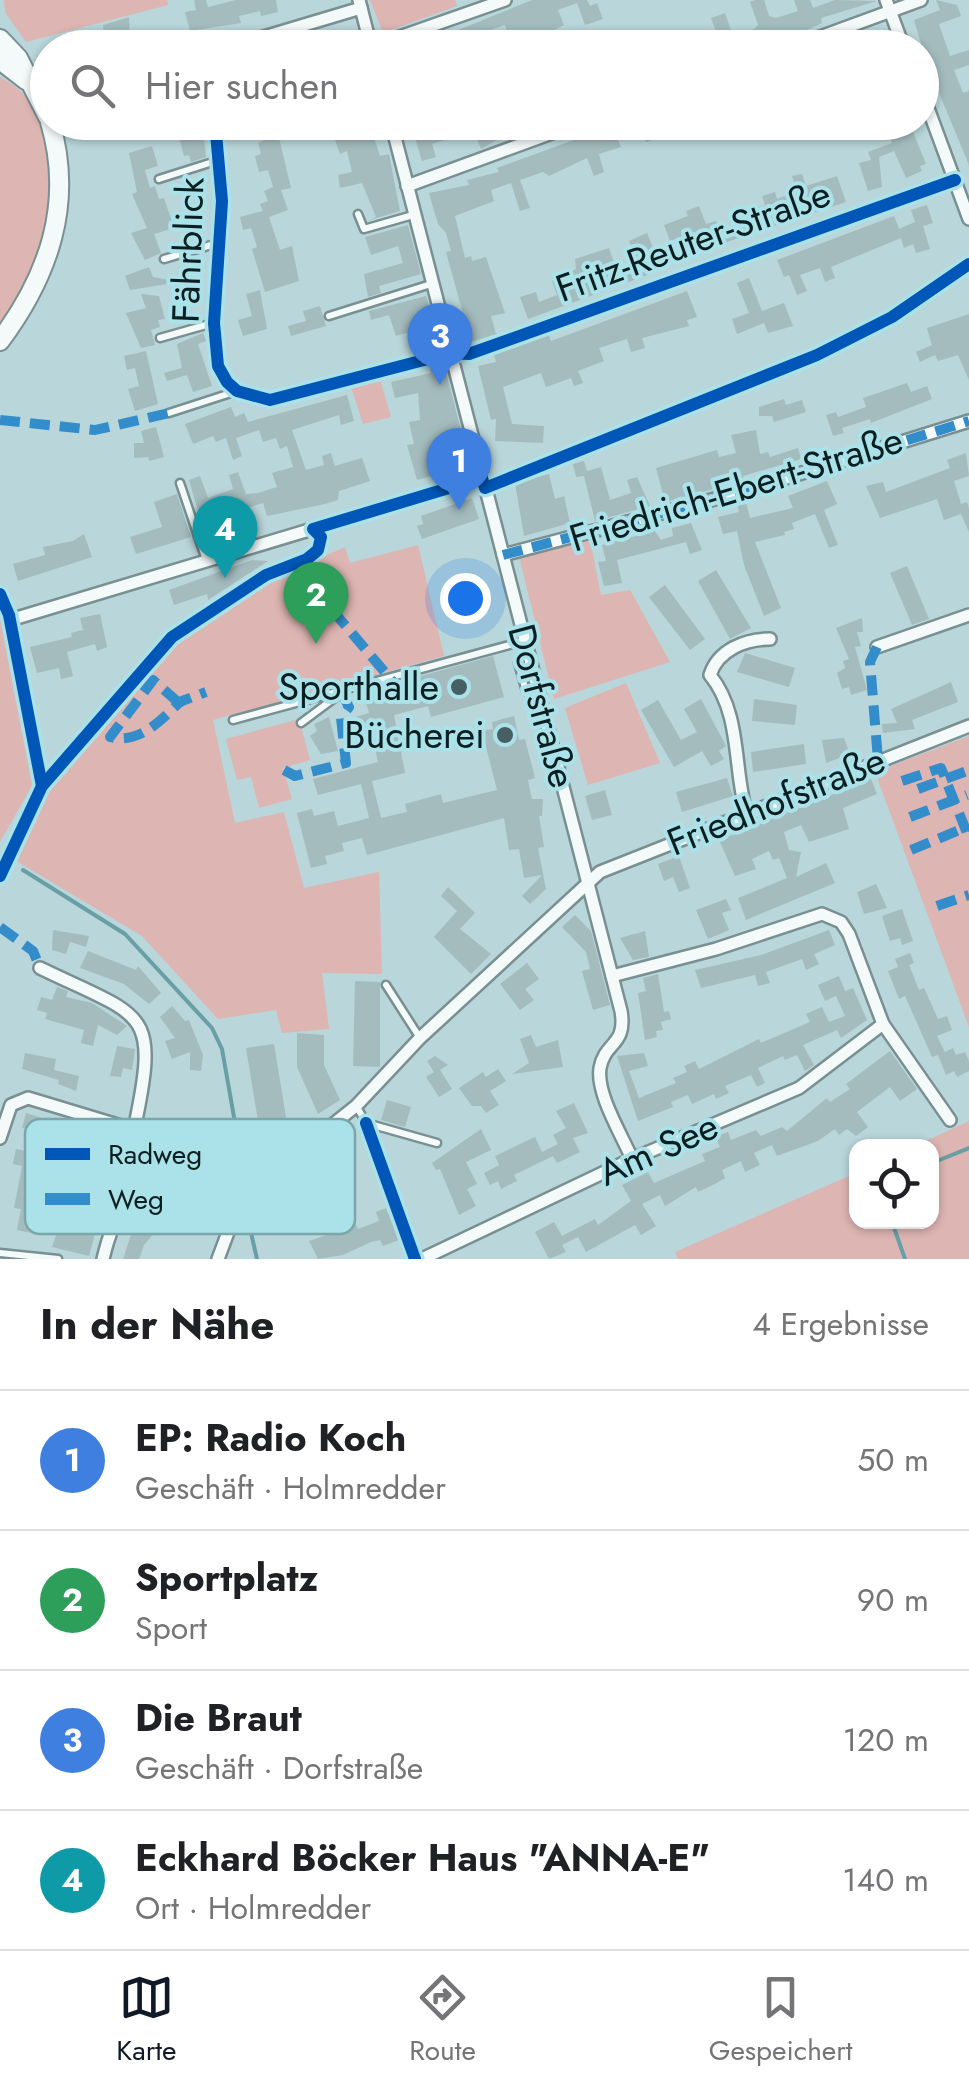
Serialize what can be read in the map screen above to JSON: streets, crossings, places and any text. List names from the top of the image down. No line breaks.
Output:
{"streets":{"street":["Fritz-Reuter-Straße","Fährblick","Friedrich-Ebert-Straße","Dorfstraße","Friedhofstraße","Am See"]},"crossings":[["Fritz-Reuter-Straße","Dorfstraße"],["Friedrich-Ebert-Straße","Dorfstraße"],["Dorfstraße","Friedhofstraße"],["Dorfstraße","Am See"]],"places":["Sporthalle","Bücherei"],"legend":["Radweg","Weg"],"page":{"search":"Hier suchen","pins":["3","1","4","2"],"heading":["In der Nähe","4 Ergebnisse"],"list":[{"mark":"1","name":"EP: Radio Koch","note":"Geschäft · Holmredder","value":"50 m"},{"mark":"2","name":"Sportplatz","note":"Sport","value":"90 m"},{"mark":"3","name":"Die Braut","note":"Geschäft · Dorfstraße","value":"120 m"},{"mark":"4","name":"Eckhard Böcker Haus \"ANNA-E\"","note":"Ort · Holmredder","value":"140 m"}],"nav":["Karte","Route","Gespeichert"]}}
